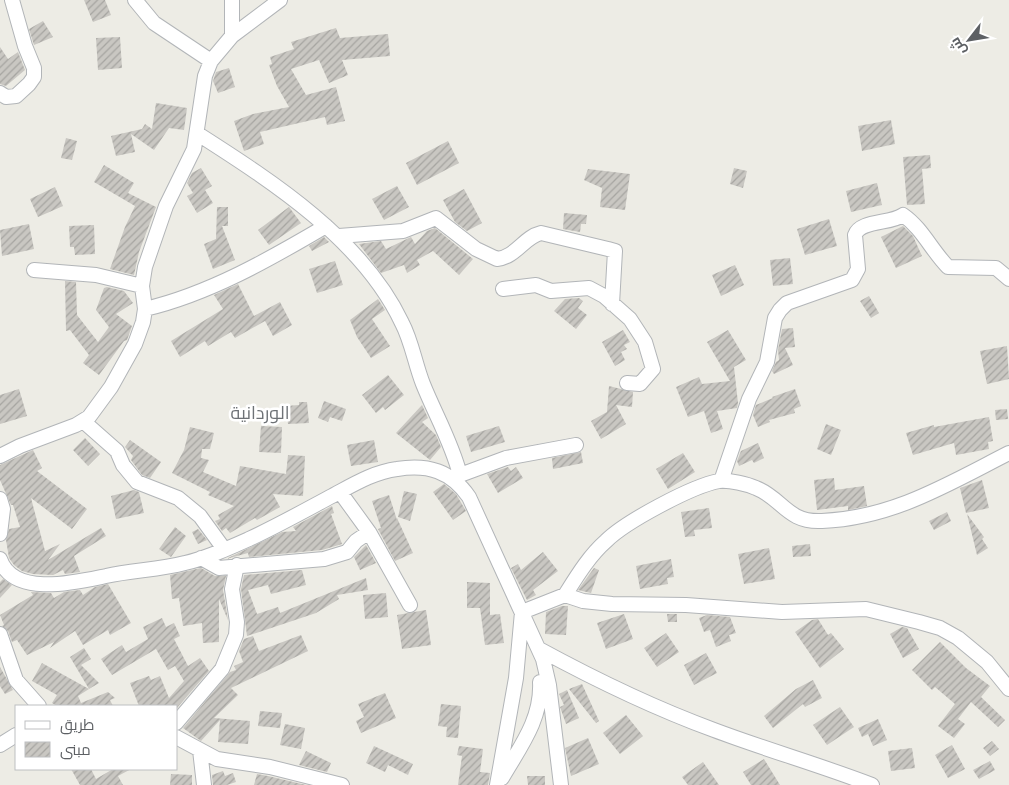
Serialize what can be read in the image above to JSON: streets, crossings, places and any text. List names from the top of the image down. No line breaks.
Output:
{"districts":["الوردانية"],"legend":["طريق","مبنى"],"north":"bottom left"}
